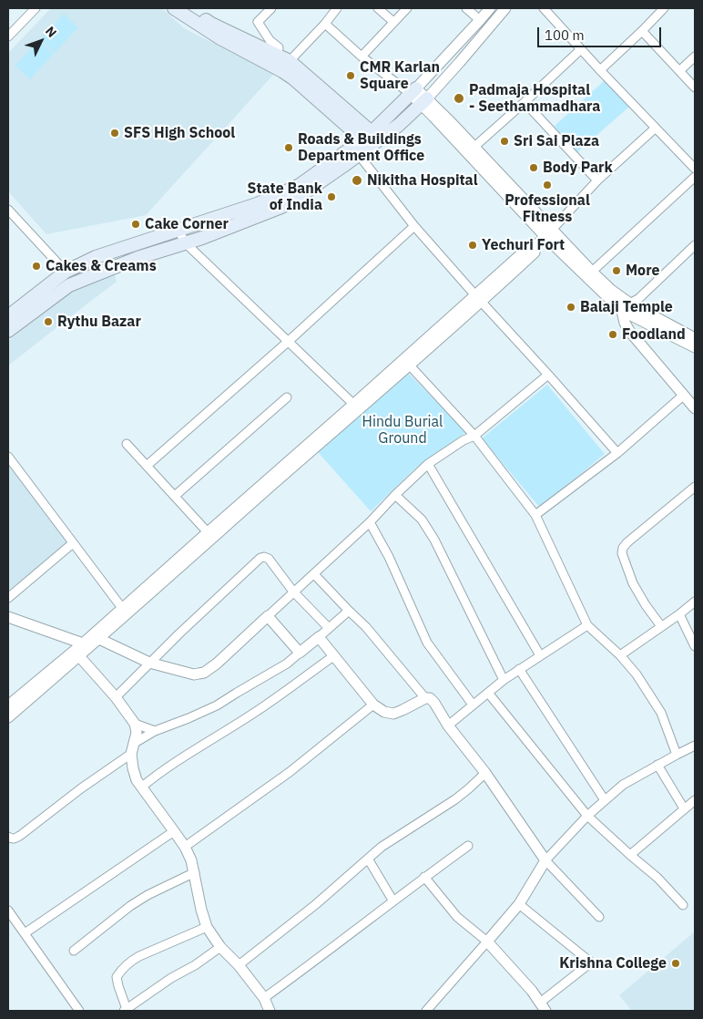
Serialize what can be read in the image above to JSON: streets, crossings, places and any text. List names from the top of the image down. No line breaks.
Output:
{"parks":["Hindu Burial Ground"],"places":["CMR Karlan Square","Padmaja Hospital - Seethammadhara","SFS High School","Sri Sai Plaza","Roads & Buildings Department Office","Body Park","Nikitha Hospital","Professional Fitness","State Bank of India","Cake Corner","Yechuri Fort","Cakes & Creams","More","Balaji Temple","Rythu Bazar","Foodland","Krishna College"],"scale_bar":"100 m","north":"top right"}
